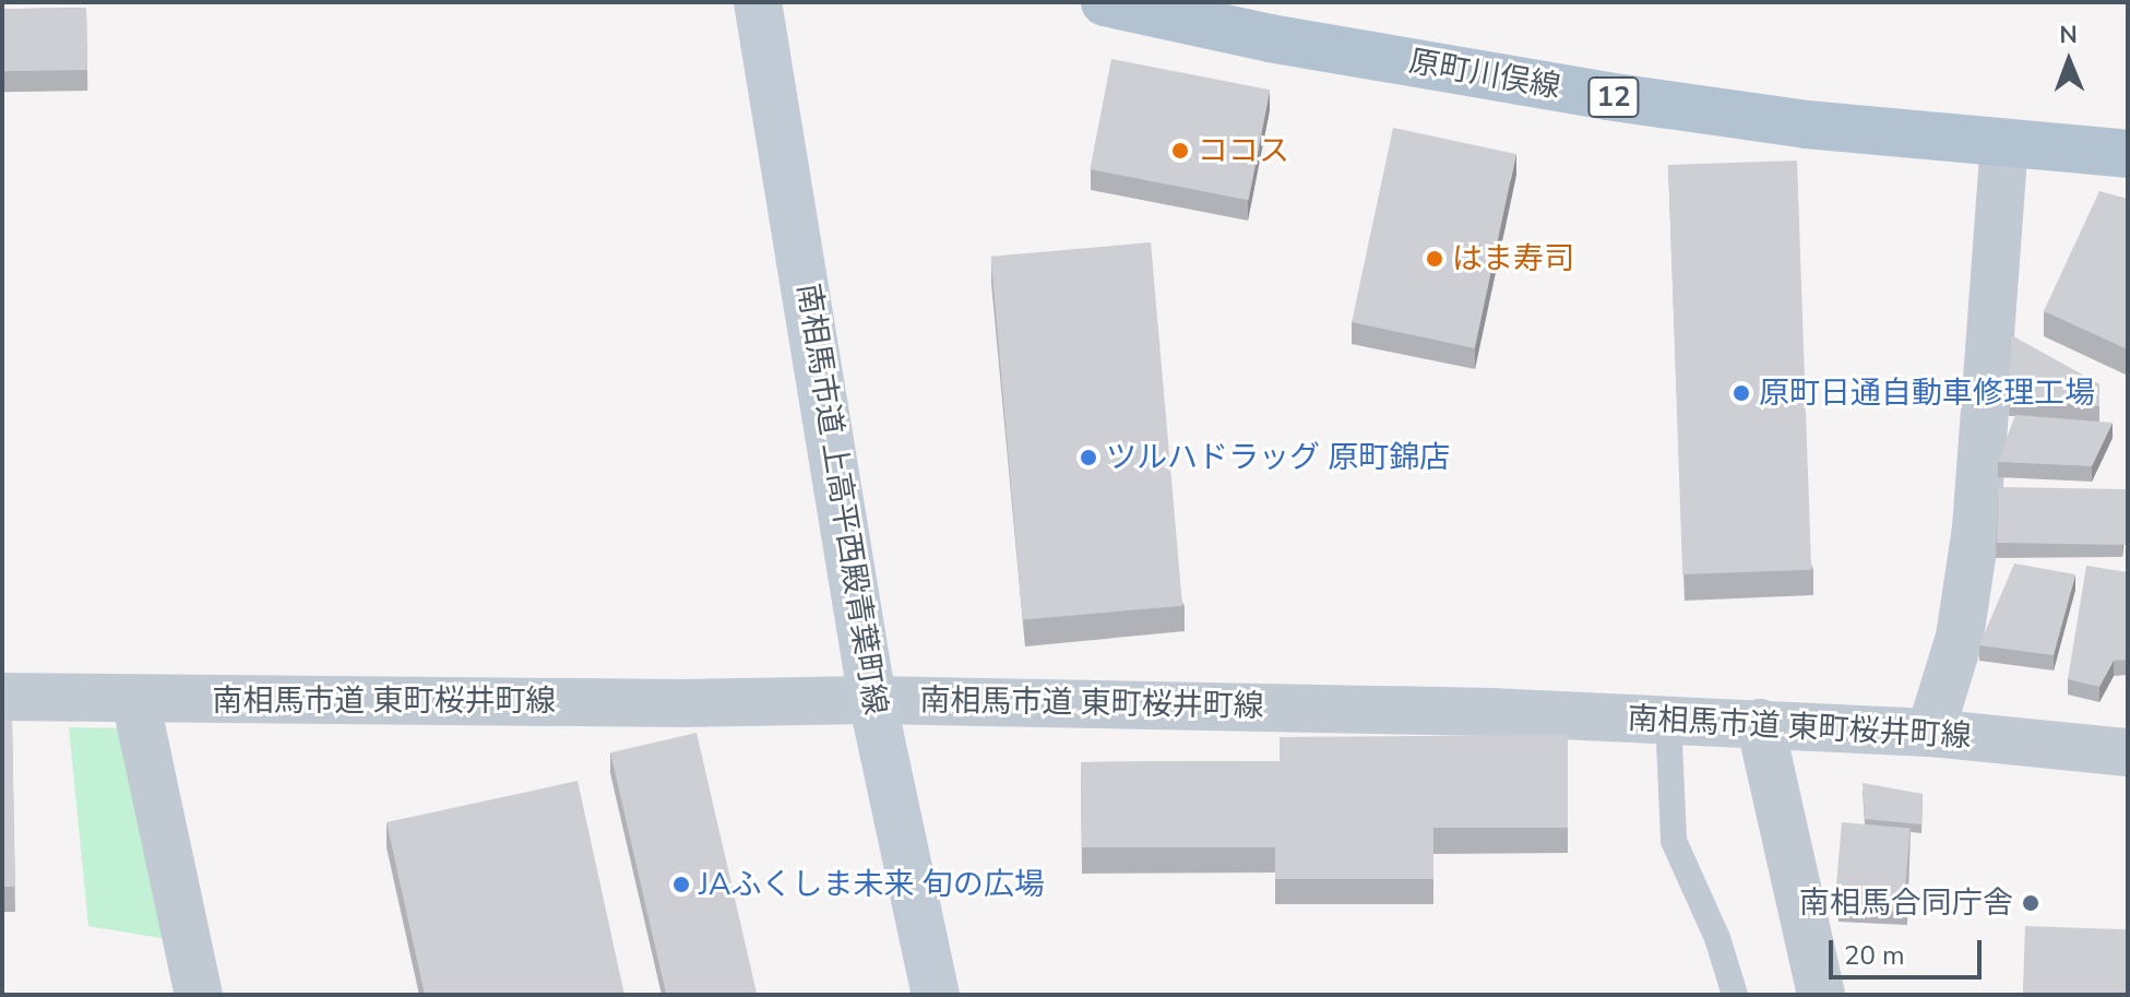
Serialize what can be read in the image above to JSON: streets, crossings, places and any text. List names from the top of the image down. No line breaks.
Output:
{"streets":{"main road":["原町川俣線","12"],"street":["南相馬市道 上高平西殿青葉町線","南相馬市道 東町桜井町線"]},"crossings":[["南相馬市道 上高平西殿青葉町線","南相馬市道 東町桜井町線"]],"places":["ココス","はま寿司","原町日通自動車修理工場","ツルハドラッグ 原町錦店","JAふくしま未来 旬の広場","南相馬合同庁舎"],"scale_bar":"20 m","north":"top"}
